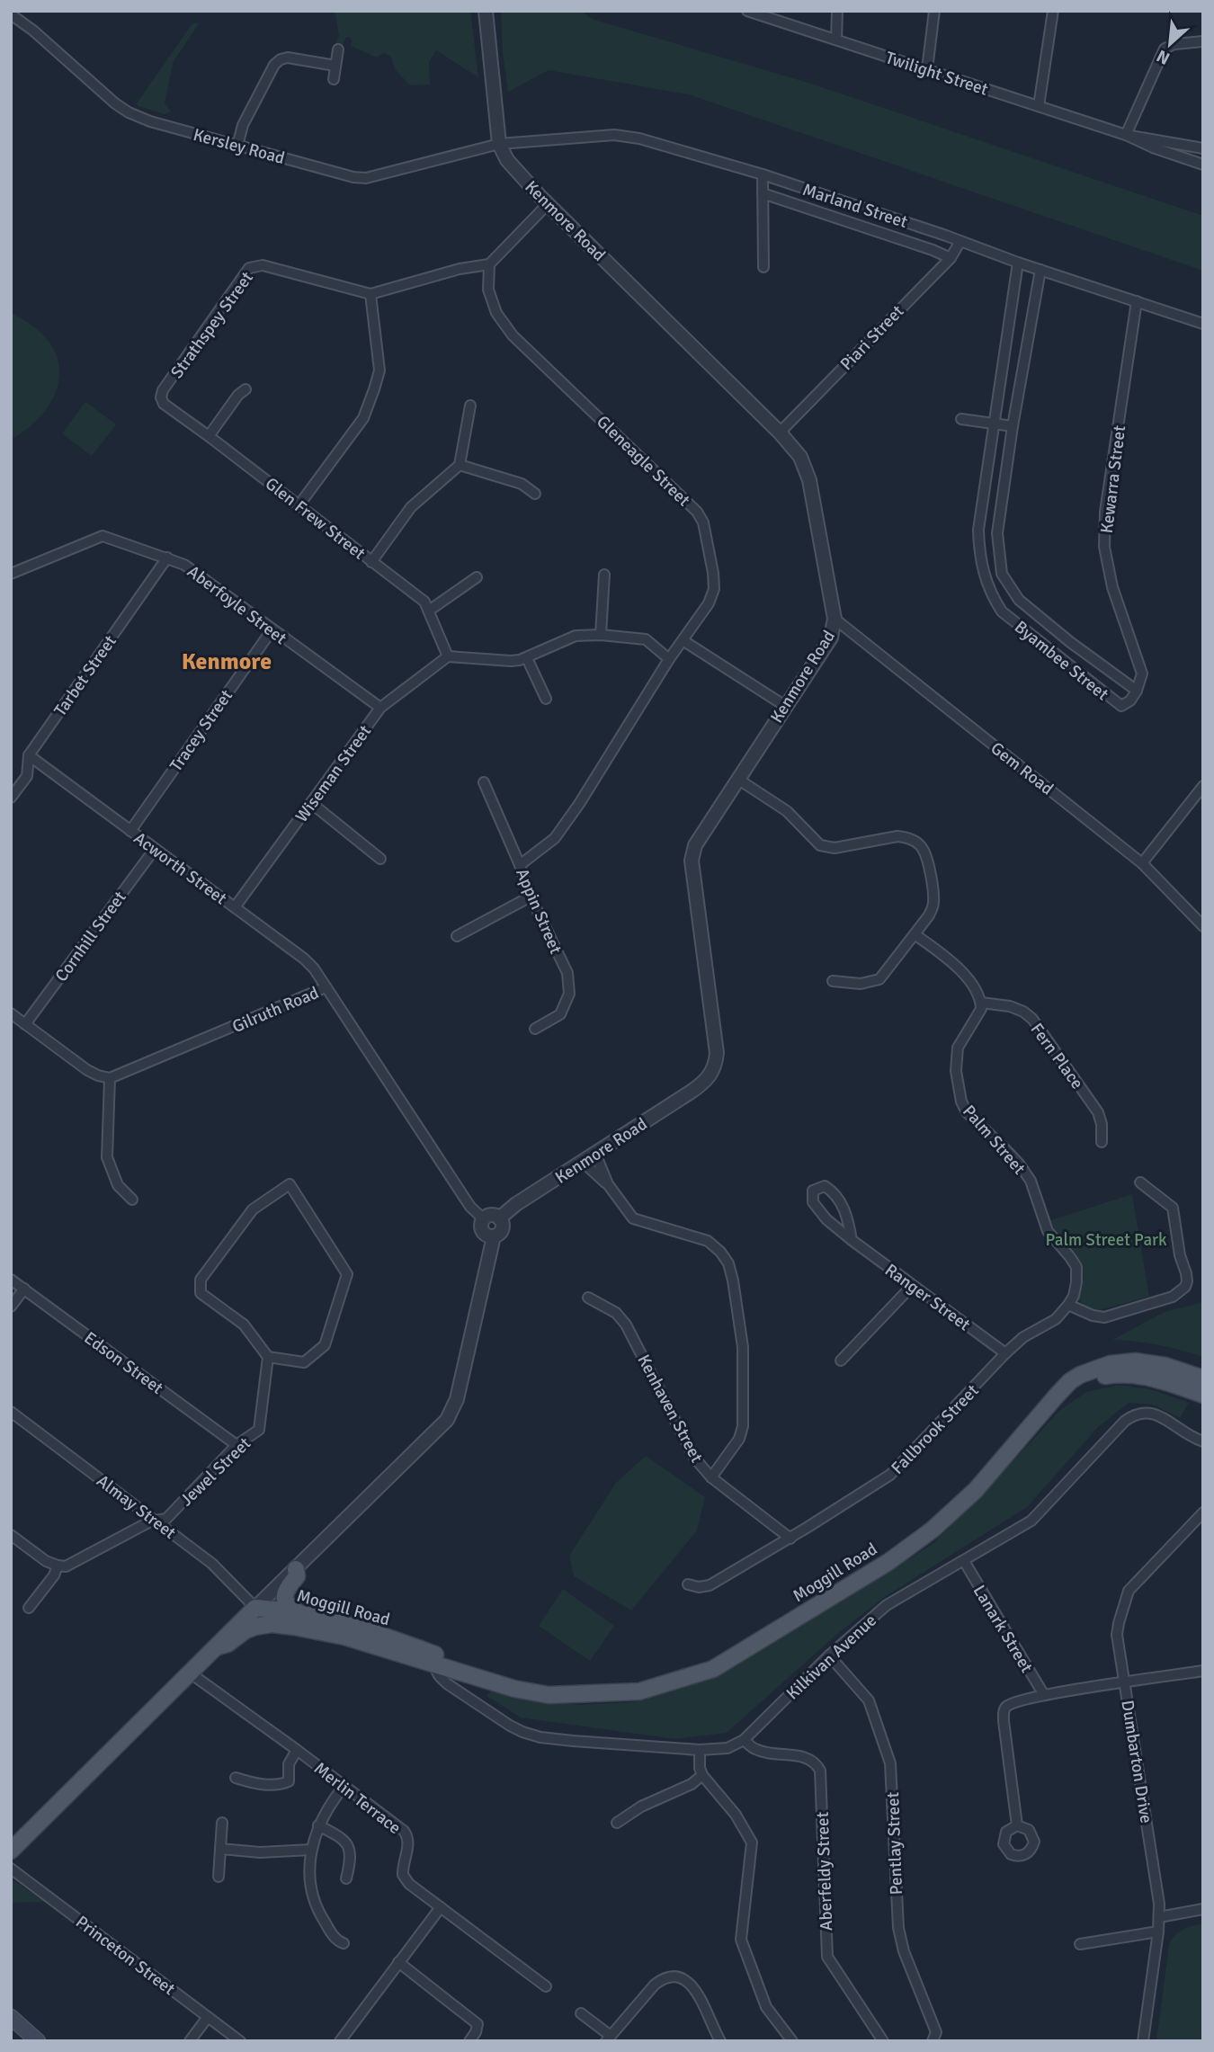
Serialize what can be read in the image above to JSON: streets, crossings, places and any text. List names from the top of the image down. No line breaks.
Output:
{"streets":{"main road":["Moggill Road"],"street":["Twilight Street","Kersley Road","Marland Street","Kenmore Road","Strathspey Street","Piari Street","Gleneagle Street","Kewarra Street","Glen Frew Street","Aberfoyle Street","Byambee Street","Tarbet Street","Tracey Street","Gem Road","Wiseman Street","Acworth Street","Appin Street","Cornhill Street","Gilruth Road","Fern Place","Palm Street","Ranger Street","Edson Street","Kenhaven Street","Fallbrook Street","Jewel Street","Almay Street","Lanark Street","Kilkivan Avenue","Dumbarton Drive","Merlin Terrace","Pentlay Street","Aberfeldy Street","Princeton Street"]},"crossings":[["Kersley Road","Marland Street"],["Kersley Road","Kenmore Road"],["Marland Street","Kenmore Road"],["Marland Street","Piari Street"],["Marland Street","Kewarra Street"],["Marland Street","Byambee Street"],["Kenmore Road","Piari Street"],["Kenmore Road","Gem Road"],["Kenmore Road","Gilruth Road"],["Strathspey Street","Glen Frew Street"],["Gleneagle Street","Appin Street"],["Kewarra Street","Byambee Street"],["Glen Frew Street","Wiseman Street"],["Aberfoyle Street","Tarbet Street"],["Aberfoyle Street","Tracey Street"],["Aberfoyle Street","Wiseman Street"],["Tarbet Street","Acworth Street"],["Tracey Street","Acworth Street"],["Wiseman Street","Acworth Street"],["Acworth Street","Cornhill Street"],["Acworth Street","Gilruth Road"],["Fern Place","Palm Street"],["Palm Street","Fallbrook Street"],["Ranger Street","Fallbrook Street"],["Edson Street","Jewel Street"],["Kenhaven Street","Fallbrook Street"],["Jewel Street","Almay Street"],["Almay Street","Moggill Road"],["Moggill Road","Kilkivan Avenue"],["Moggill Road","Merlin Terrace"],["Lanark Street","Kilkivan Avenue"],["Kilkivan Avenue","Pentlay Street"],["Kilkivan Avenue","Aberfeldy Street"]],"districts":["Kenmore"],"parks":["Palm Street Park"],"north":"bottom left"}
